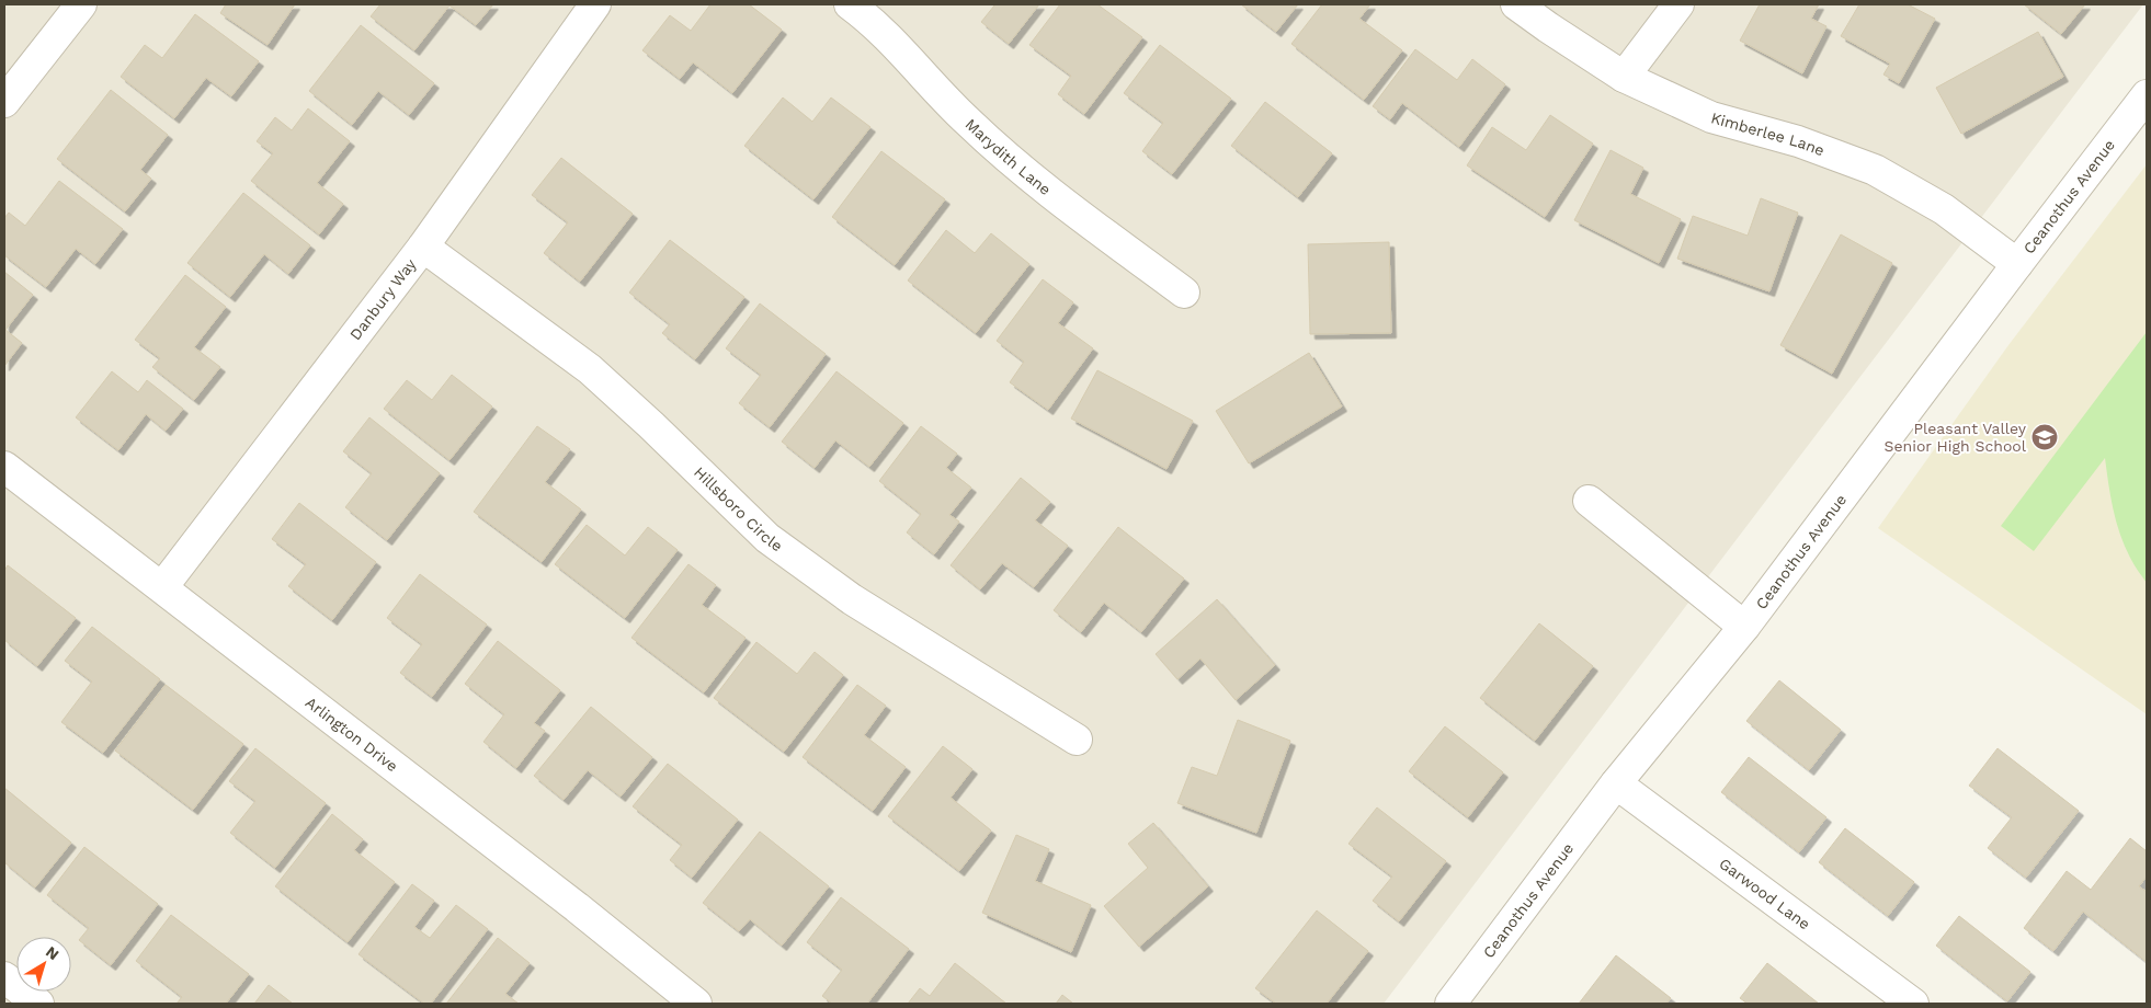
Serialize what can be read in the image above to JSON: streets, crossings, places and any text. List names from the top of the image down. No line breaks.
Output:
{"streets":{"street":["Kimberlee Lane","Marydith Lane","Ceanothus Avenue","Danbury Way","Hillsboro Circle","Arlington Drive","Garwood Lane"]},"crossings":[["Kimberlee Lane","Ceanothus Avenue"],["Ceanothus Avenue","Garwood Lane"],["Danbury Way","Hillsboro Circle"],["Danbury Way","Arlington Drive"]],"places":{"school or university":["Pleasant Valley Senior High School"]},"north":"top right"}
